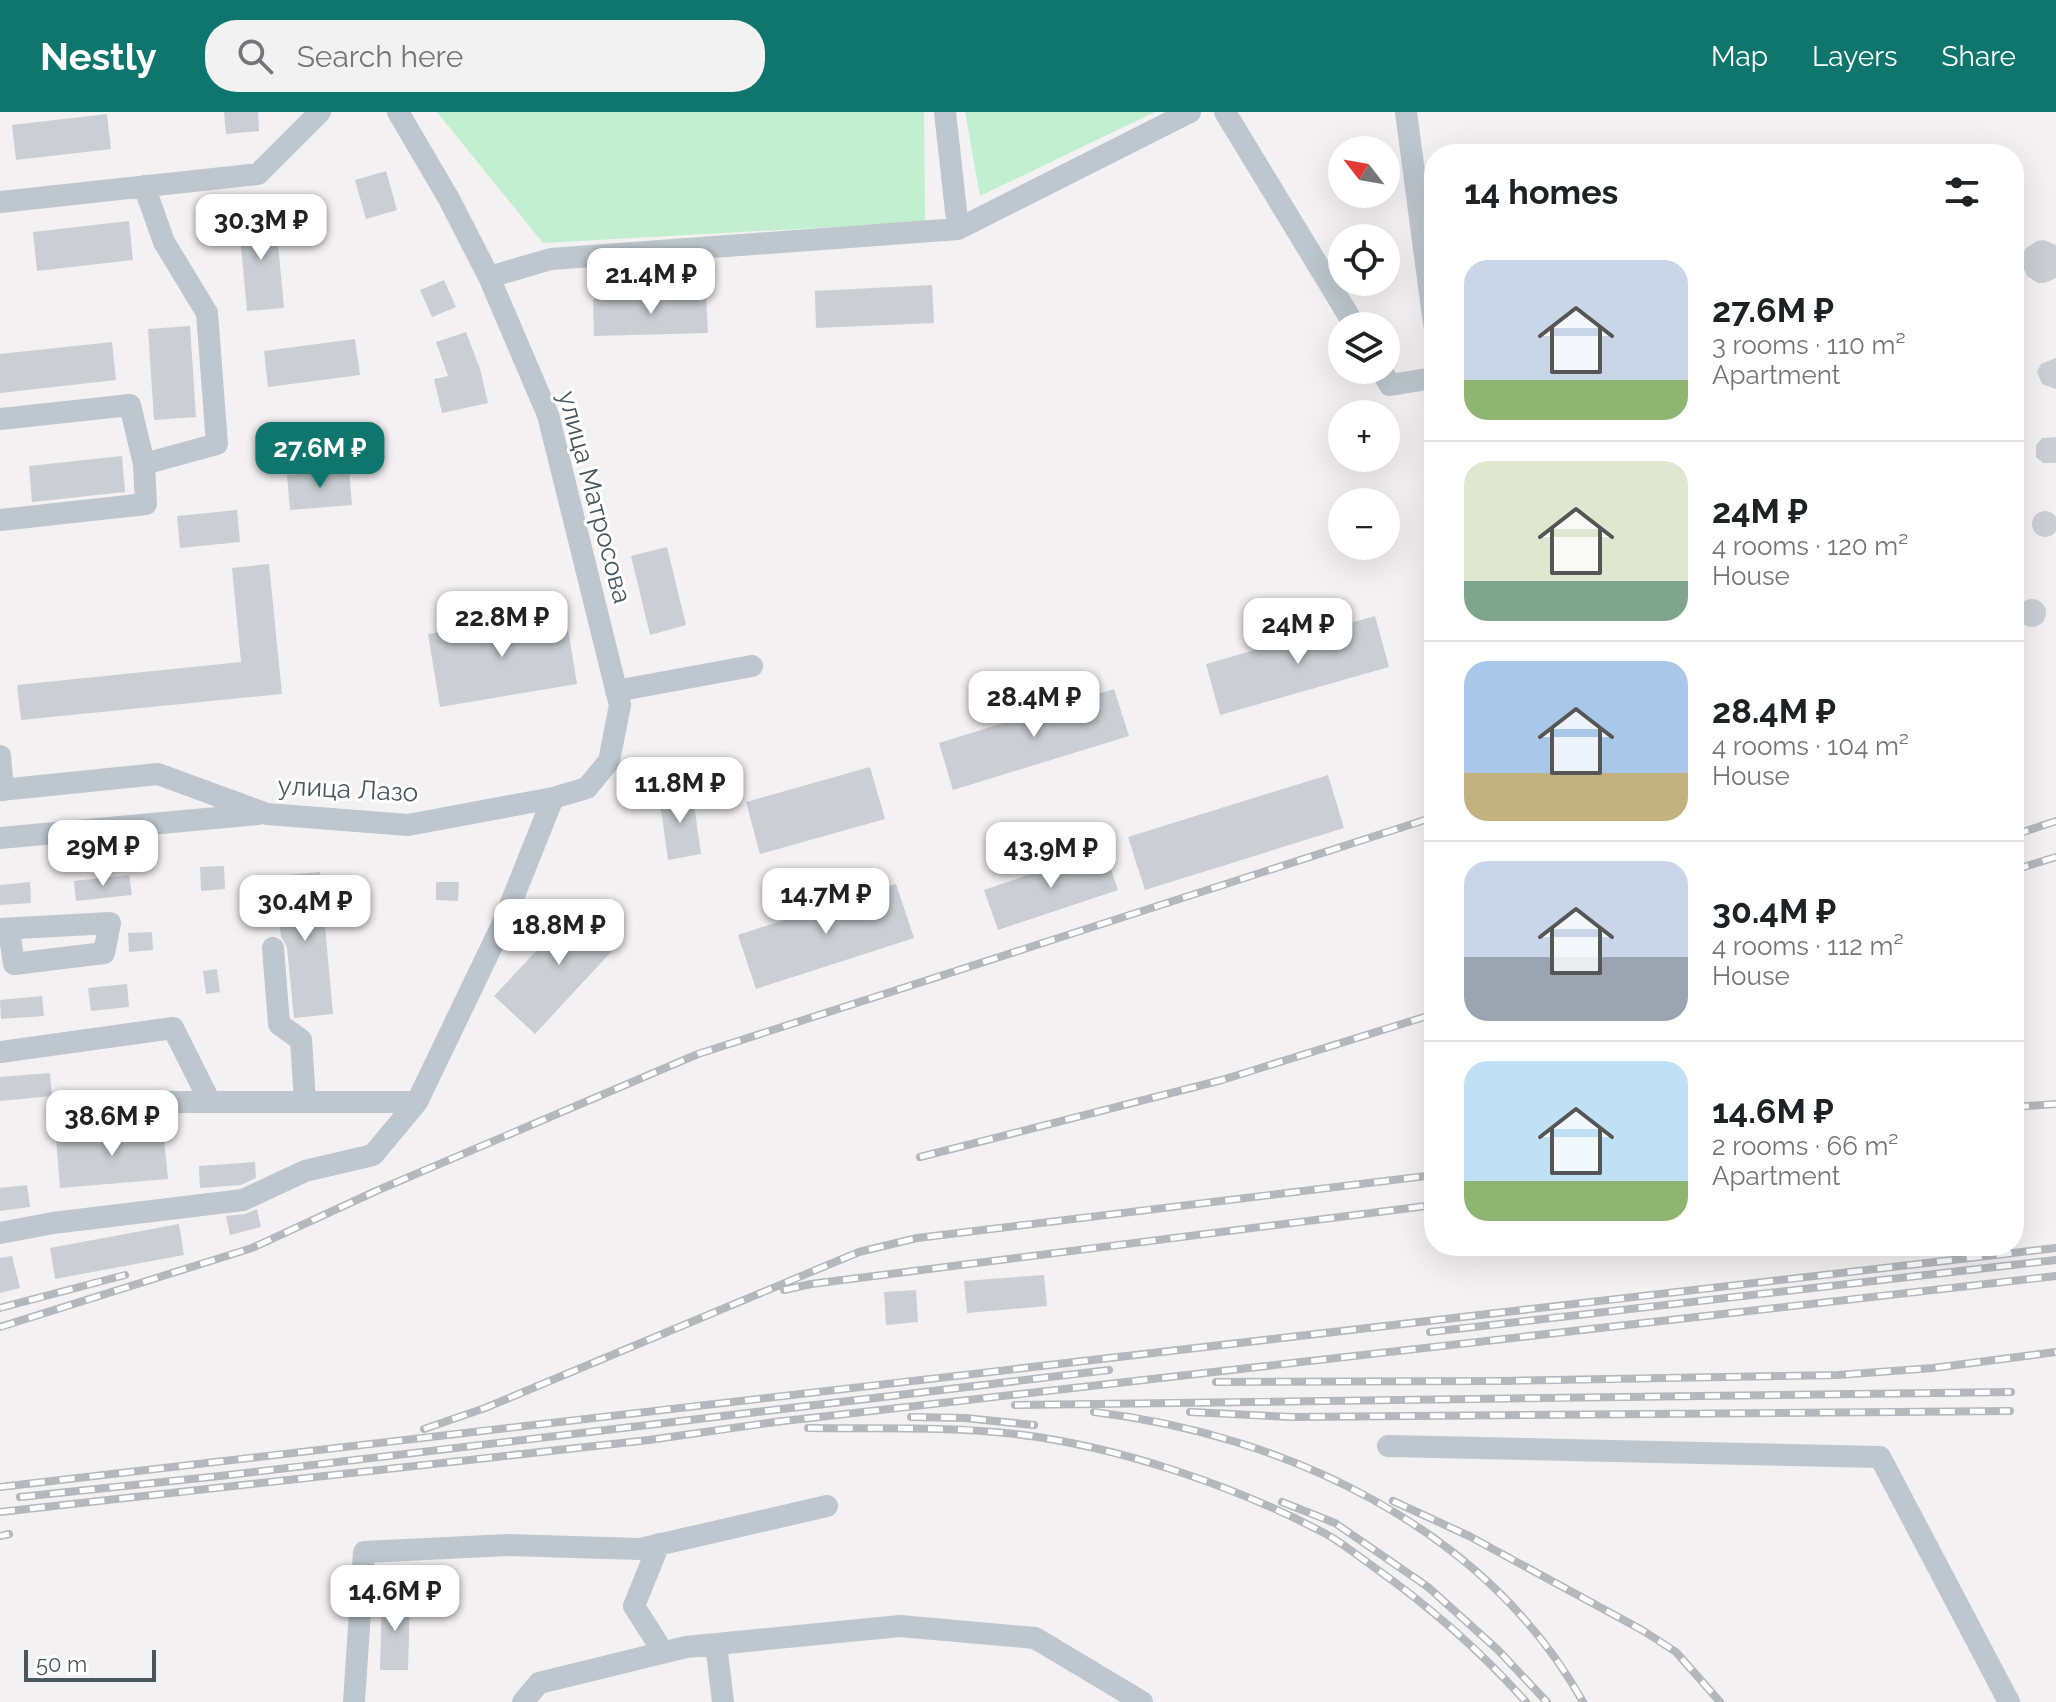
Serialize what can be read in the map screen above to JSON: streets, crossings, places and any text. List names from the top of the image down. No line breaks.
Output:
{"streets":{"street":["улица Матросова","улица Лазо"]},"crossings":[["улица Матросова","улица Лазо"]],"scale_bar":"50 m","north":"top left","page":{"header":"Nestly","search":"Search here","nav":["Map","Layers","Share"],"map_buttons":["+","−"],"heading":"14 homes","price":["30.3M ₽","21.4M ₽","27.6M ₽","22.8M ₽","24M ₽","28.4M ₽","11.8M ₽","29M ₽","43.9M ₽","14.7M ₽","30.4M ₽","18.8M ₽","38.6M ₽","14.6M ₽"],"list":[{"name":"27.6M ₽","note":"3 rooms · 110 m² · Apartment"},{"name":"24M ₽","note":"4 rooms · 120 m² · House"},{"name":"28.4M ₽","note":"4 rooms · 104 m² · House"},{"name":"30.4M ₽","note":"4 rooms · 112 m² · House"},{"name":"14.6M ₽","note":"2 rooms · 66 m² · Apartment"}],"scale":"50 m"}}
